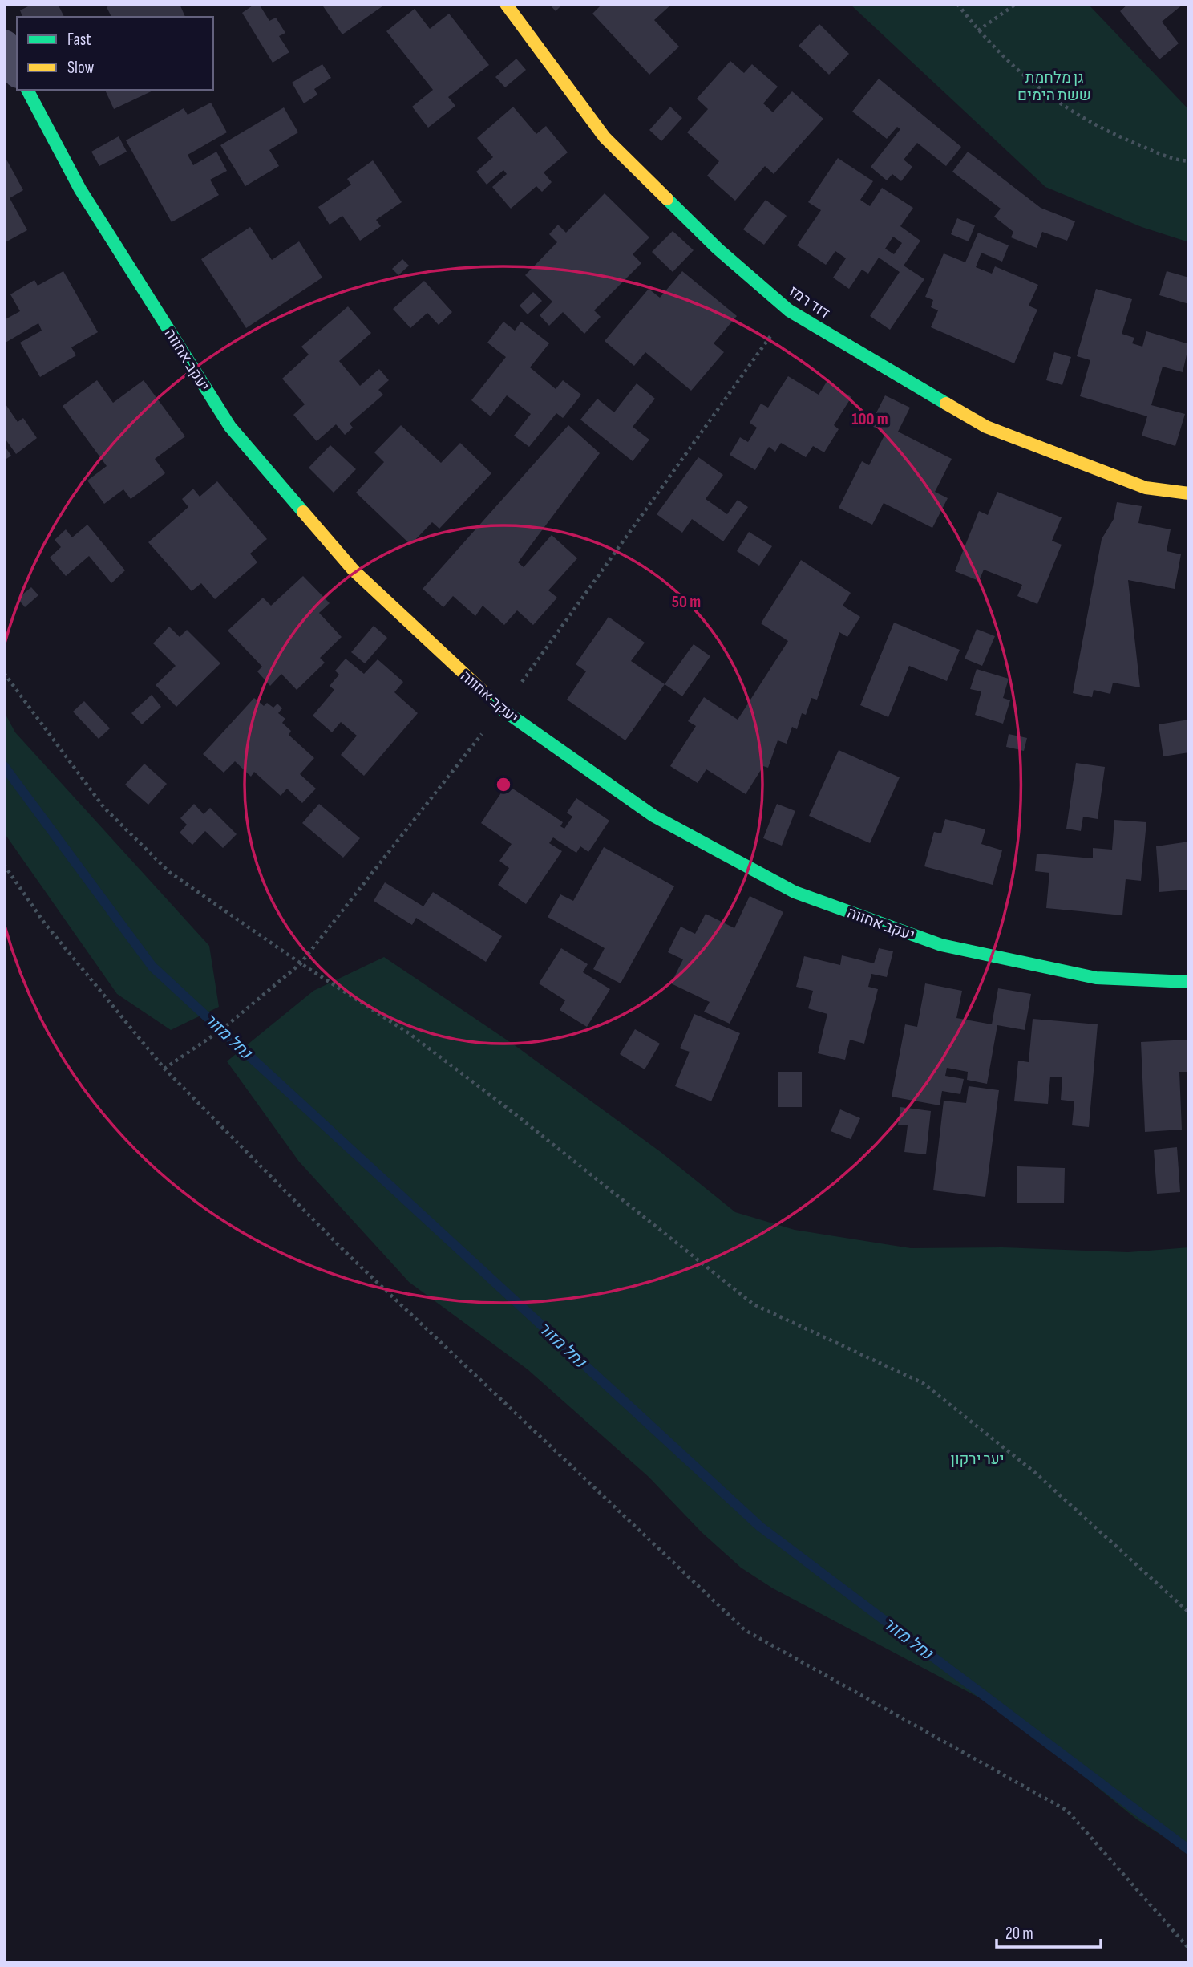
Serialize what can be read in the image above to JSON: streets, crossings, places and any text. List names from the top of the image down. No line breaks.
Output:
{"streets":{"street":["דוד רמז","יעקב אחווה"]},"water":["נחל מזור"],"parks":["גן מלחמת ששת הימים","יער ירקון"],"legend":["Fast","Slow"],"scale_bar":"20 m","rings":["100 m","50 m"]}
